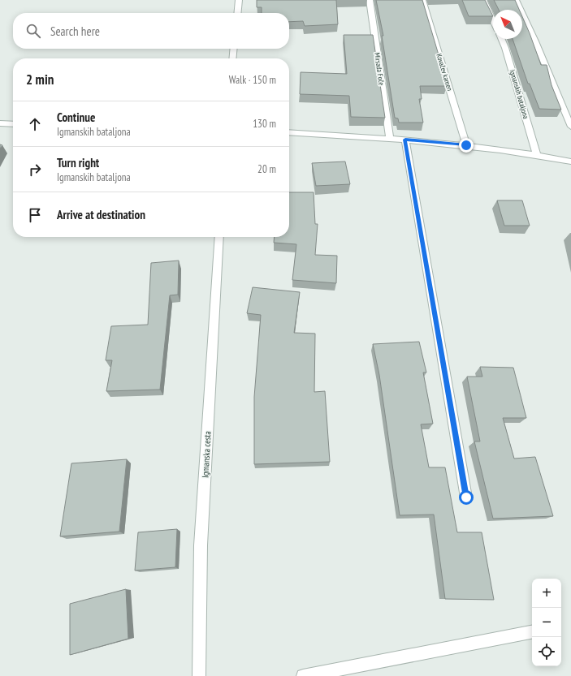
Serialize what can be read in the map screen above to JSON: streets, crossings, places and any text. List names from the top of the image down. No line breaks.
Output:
{"streets":{"street":["Mirsada Foče","Kovačev kamen","Igmanskih bataljona","Igmanska cesta"]},"north":"top left","page":{"search":"Search here","heading":["2 min","Walk · 150 m"],"list":[["Continue","Igmanskih bataljona","130 m"],["Turn right","Igmanskih bataljona","20 m"],"Arrive at destination"],"map_buttons":["+","−"]}}
